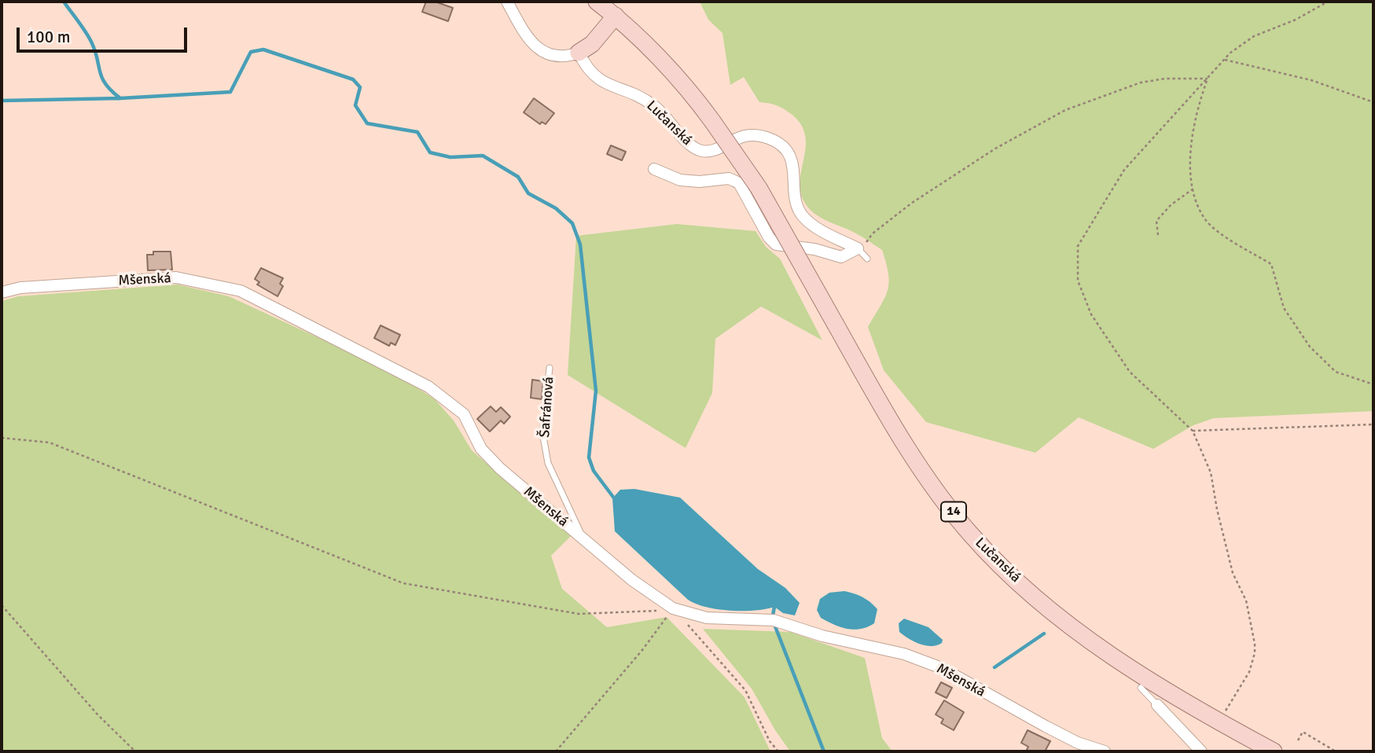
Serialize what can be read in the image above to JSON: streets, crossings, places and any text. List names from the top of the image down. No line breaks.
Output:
{"streets":{"main road":["Lučanská","14"],"street":["Mšenská"],"lane":["Šafránová"]},"crossings":[["Lučanská","14"],["Mšenská","Šafránová"]],"scale_bar":"100 m"}
